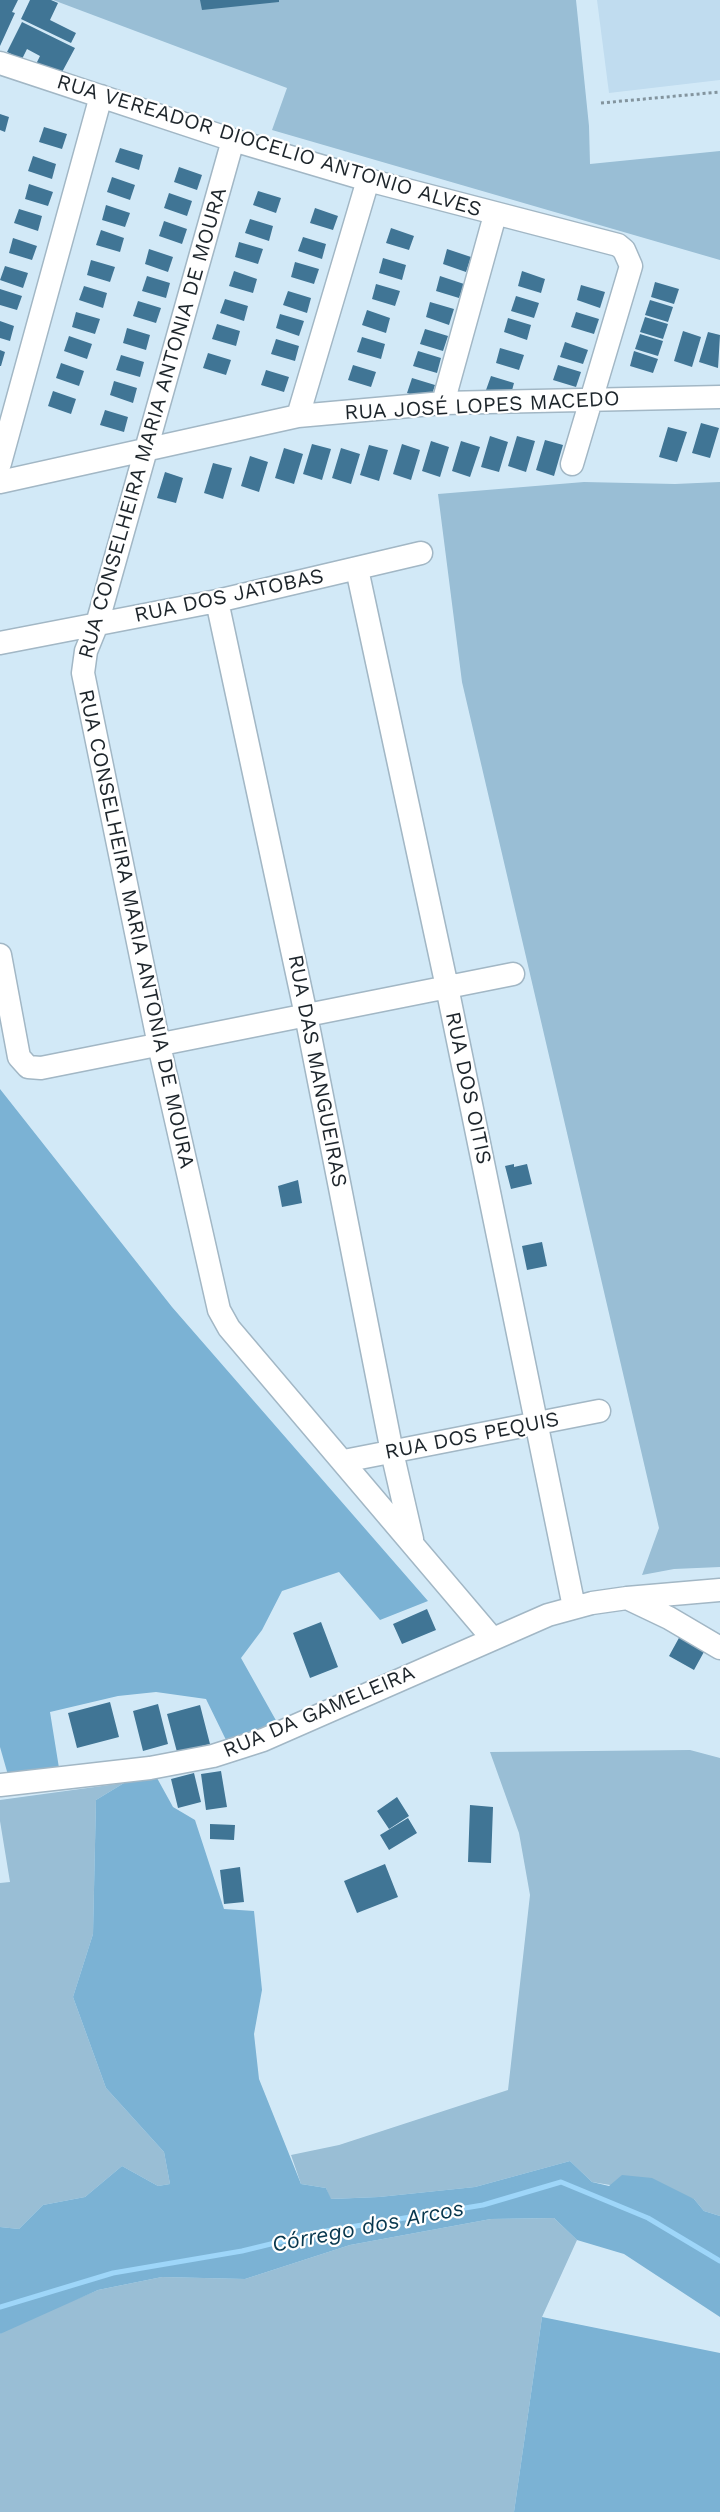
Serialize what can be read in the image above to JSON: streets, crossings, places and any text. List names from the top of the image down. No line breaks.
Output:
{"streets":{"street":["RUA VEREADOR DIOCELIO ANTONIO ALVES","RUA JOSÉ LOPES MACEDO","RUA CONSELHEIRA MARIA ANTONIA DE MOURA","RUA DOS JATOBAS","RUA DAS MANGUEIRAS","RUA DOS OITIS","RUA DOS PEQUIS","RUA DA GAMELEIRA"]},"crossings":[["RUA VEREADOR DIOCELIO ANTONIO ALVES","RUA JOSÉ LOPES MACEDO"],["RUA VEREADOR DIOCELIO ANTONIO ALVES","RUA CONSELHEIRA MARIA ANTONIA DE MOURA"],["RUA JOSÉ LOPES MACEDO","RUA CONSELHEIRA MARIA ANTONIA DE MOURA"],["RUA CONSELHEIRA MARIA ANTONIA DE MOURA","RUA DOS JATOBAS"],["RUA CONSELHEIRA MARIA ANTONIA DE MOURA","RUA DAS MANGUEIRAS"],["RUA CONSELHEIRA MARIA ANTONIA DE MOURA","RUA DOS PEQUIS"],["RUA CONSELHEIRA MARIA ANTONIA DE MOURA","RUA DA GAMELEIRA"],["RUA DOS JATOBAS","RUA DAS MANGUEIRAS"],["RUA DOS JATOBAS","RUA DOS OITIS"],["RUA DAS MANGUEIRAS","RUA DOS PEQUIS"],["RUA DOS OITIS","RUA DOS PEQUIS"],["RUA DOS OITIS","RUA DA GAMELEIRA"]],"water":["Córrego dos Arcos"]}
